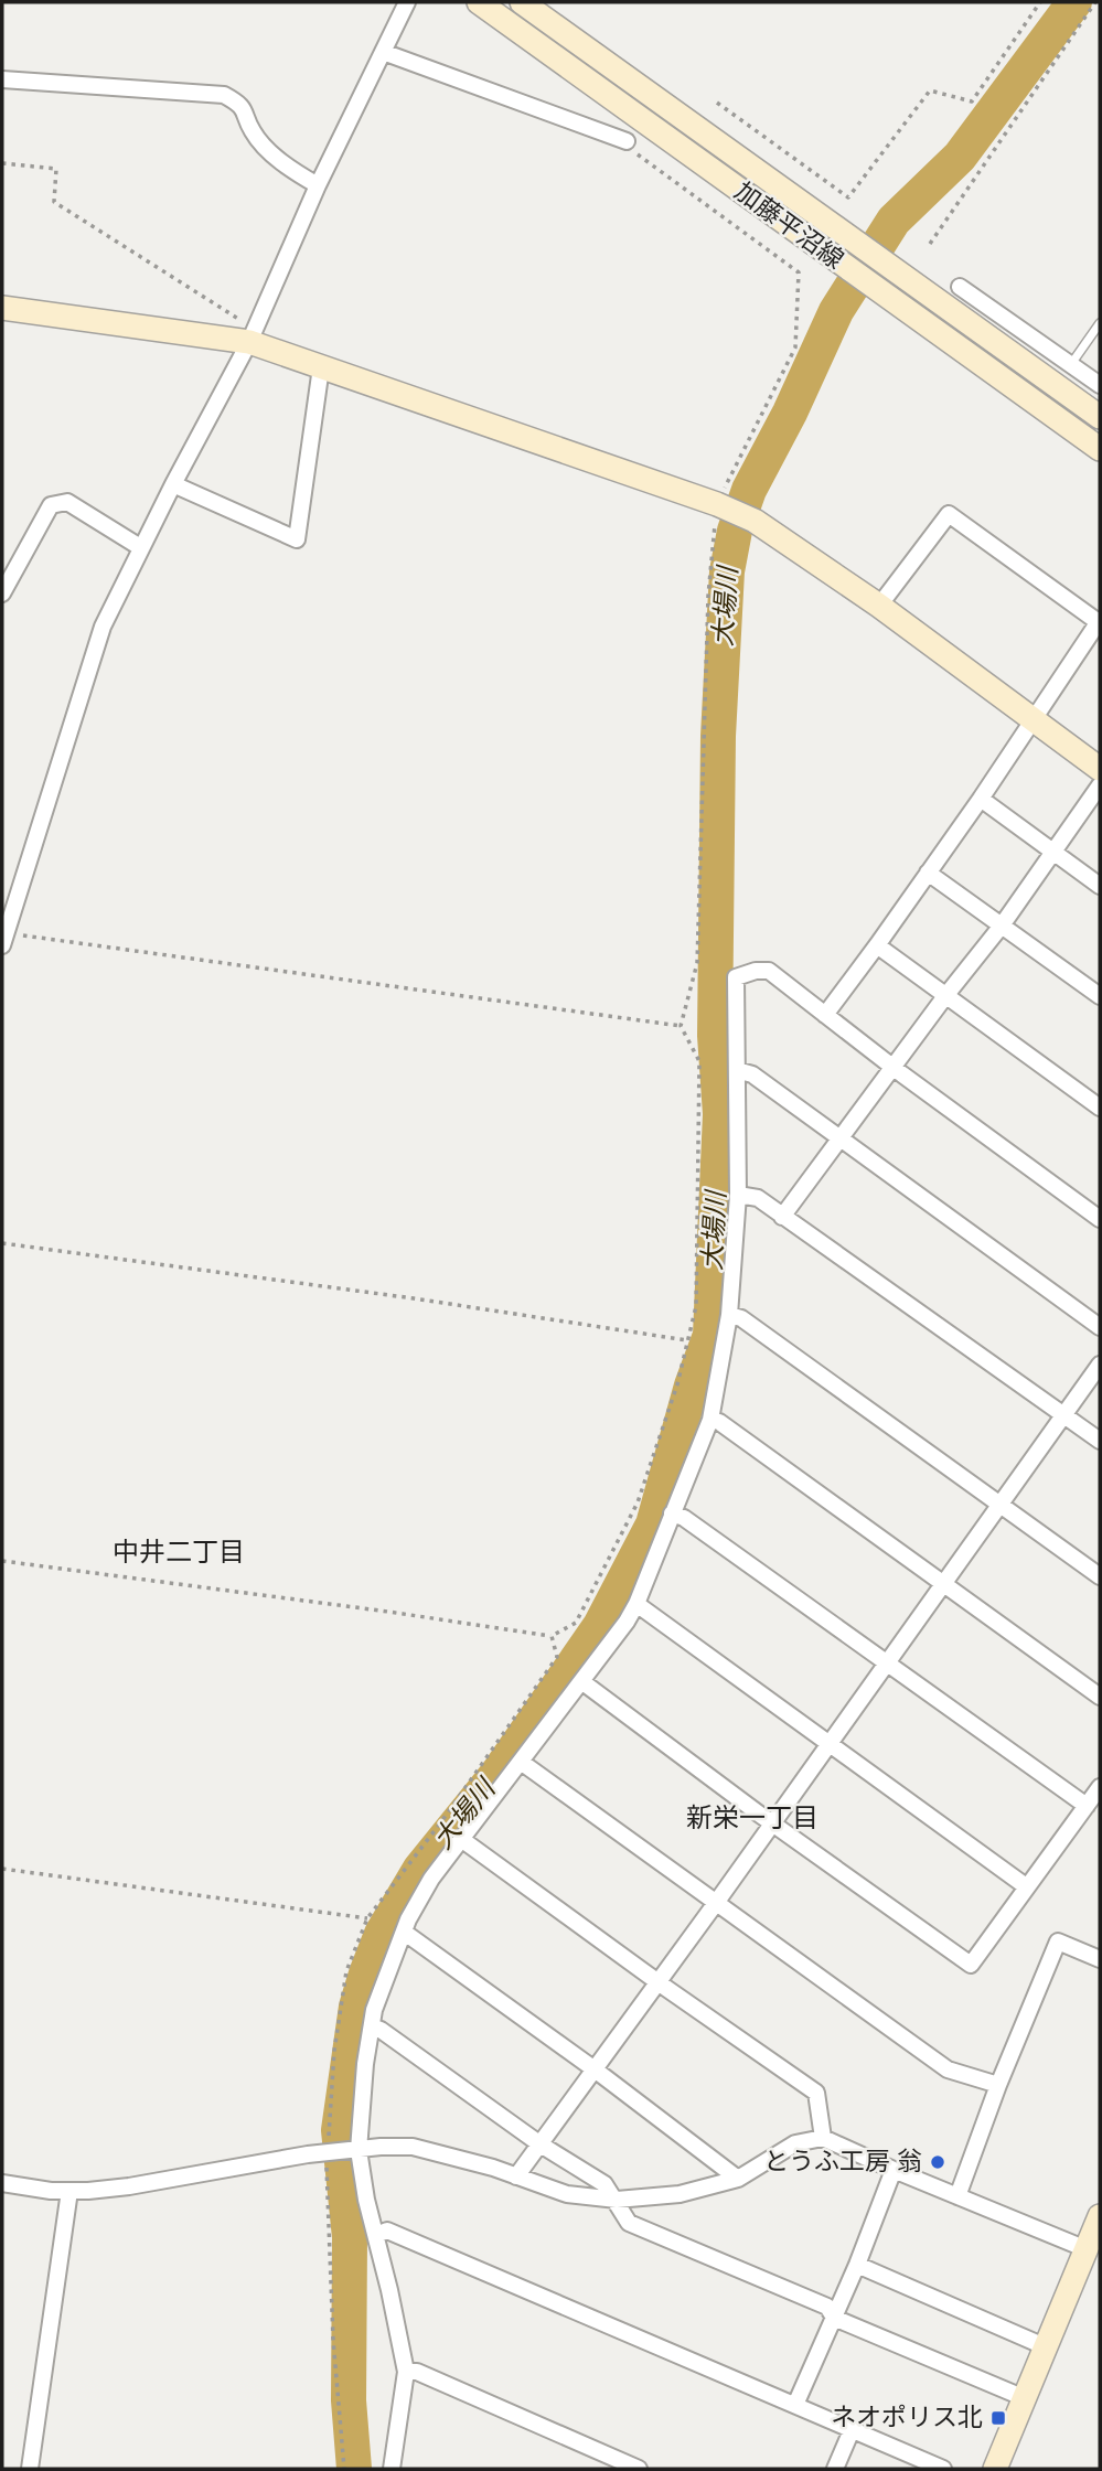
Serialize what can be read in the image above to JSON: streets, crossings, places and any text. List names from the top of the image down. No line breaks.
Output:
{"streets":{"street":["加藤平沼線"]},"districts":["中井二丁目","新栄一丁目"],"water":["大場川"],"places":{"other":["とうふ工房 翁"],"transit":["ネオポリス北"]}}
